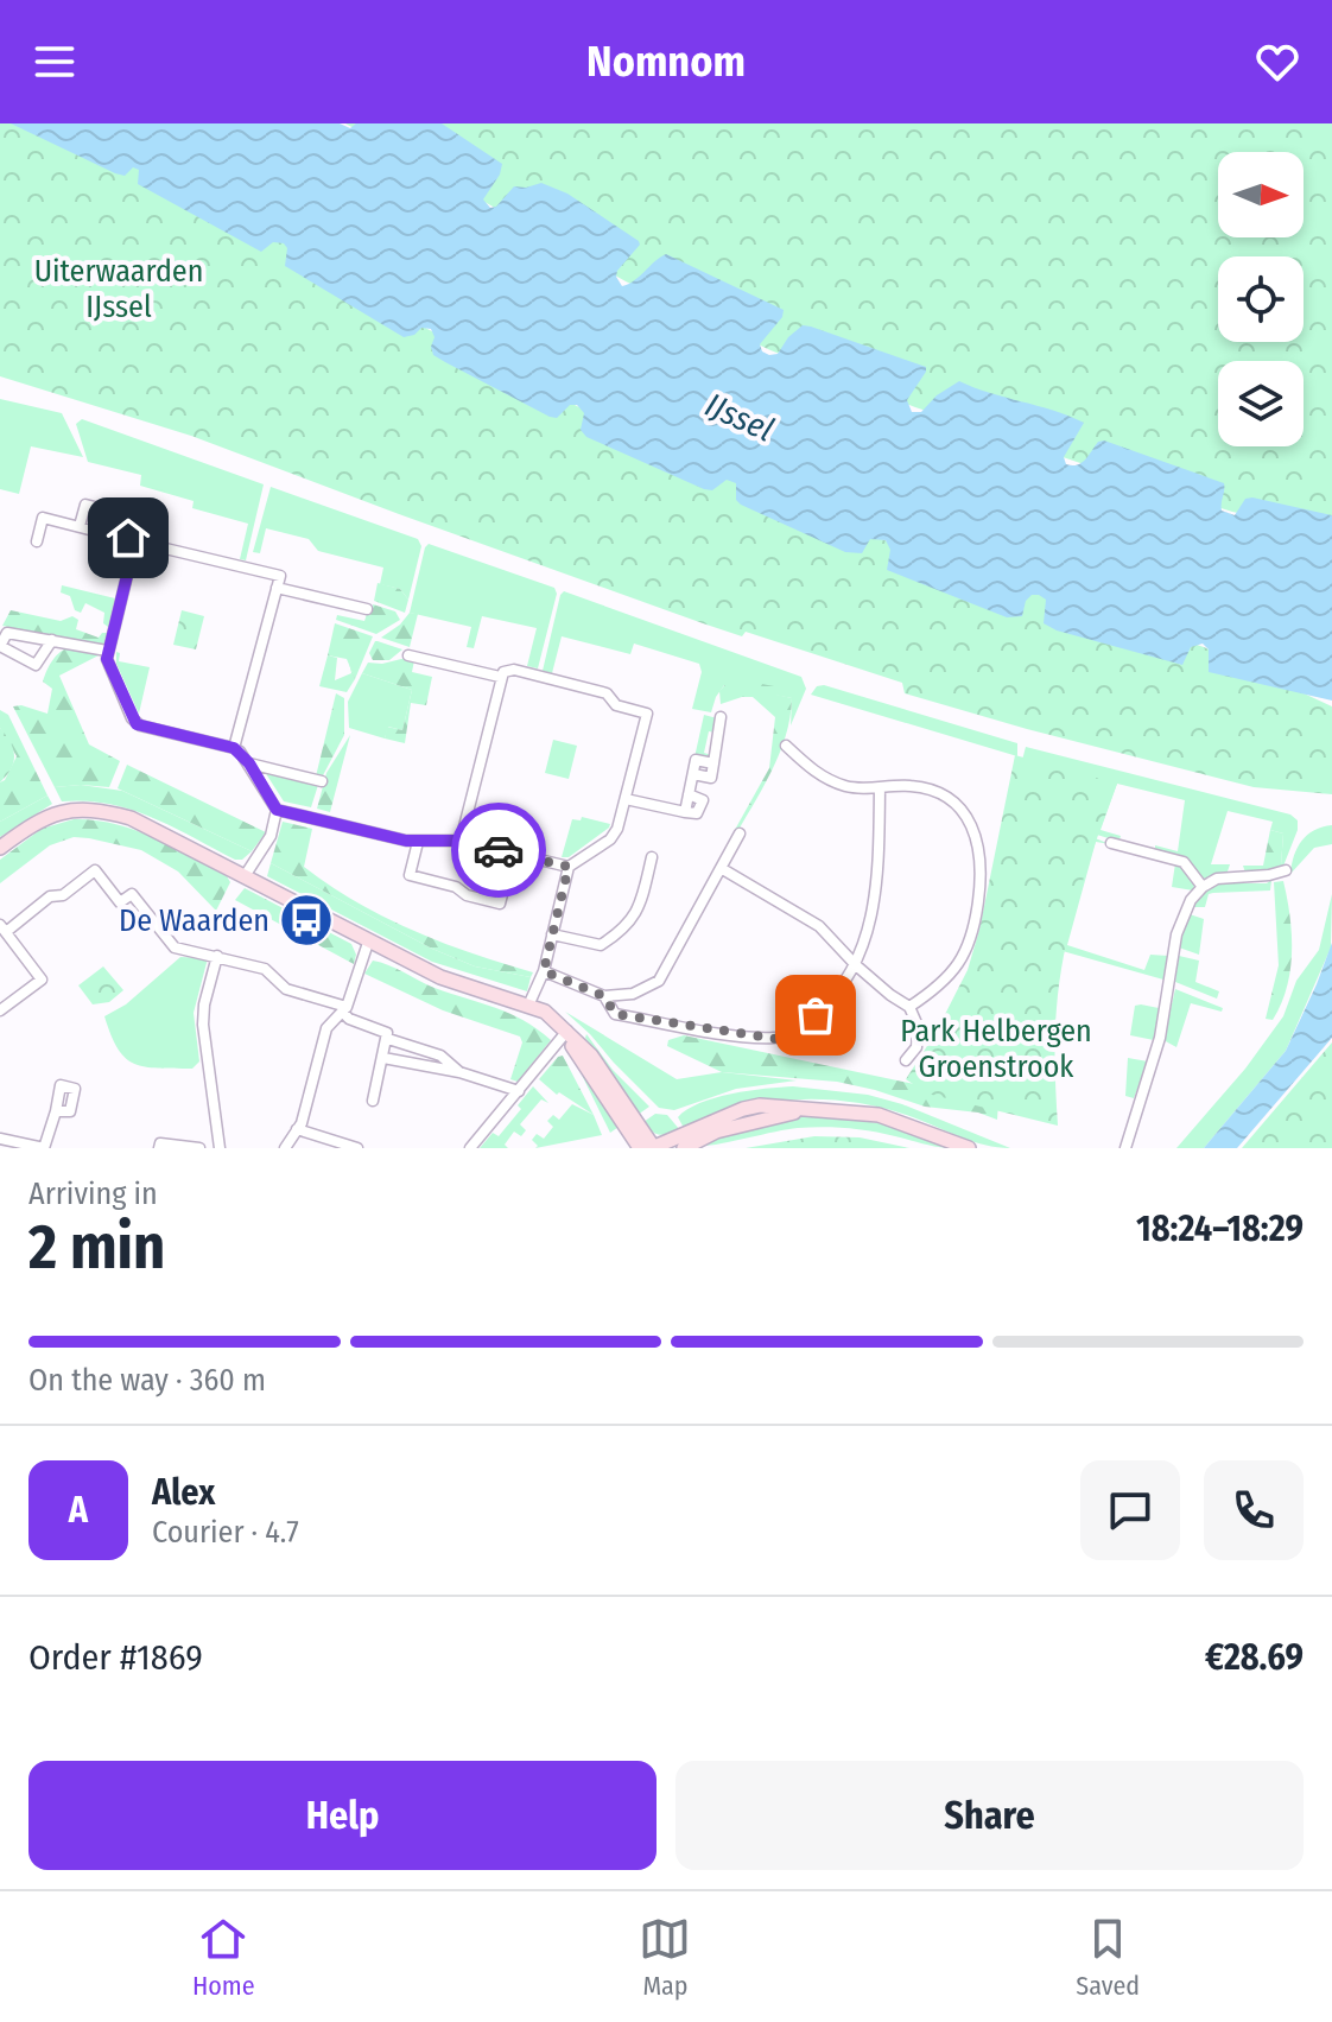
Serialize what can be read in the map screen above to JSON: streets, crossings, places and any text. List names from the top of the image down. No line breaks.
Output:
{"water":["IJssel"],"parks":["Uiterwaarden IJssel","Park Helbergen Groenstrook"],"places":{"bus stop":["De Waarden"]},"north":"right","page":{"header":"Nomnom","heading":["2 min","Arriving in","18:24–18:29"],"panel":["Alex","Courier · 4.7","Order #1869","€28.69"],"bar":"On the way · 360 m","round":"A","buttons":["Help","Share"],"tabs":["Home","Map","Saved"]}}
